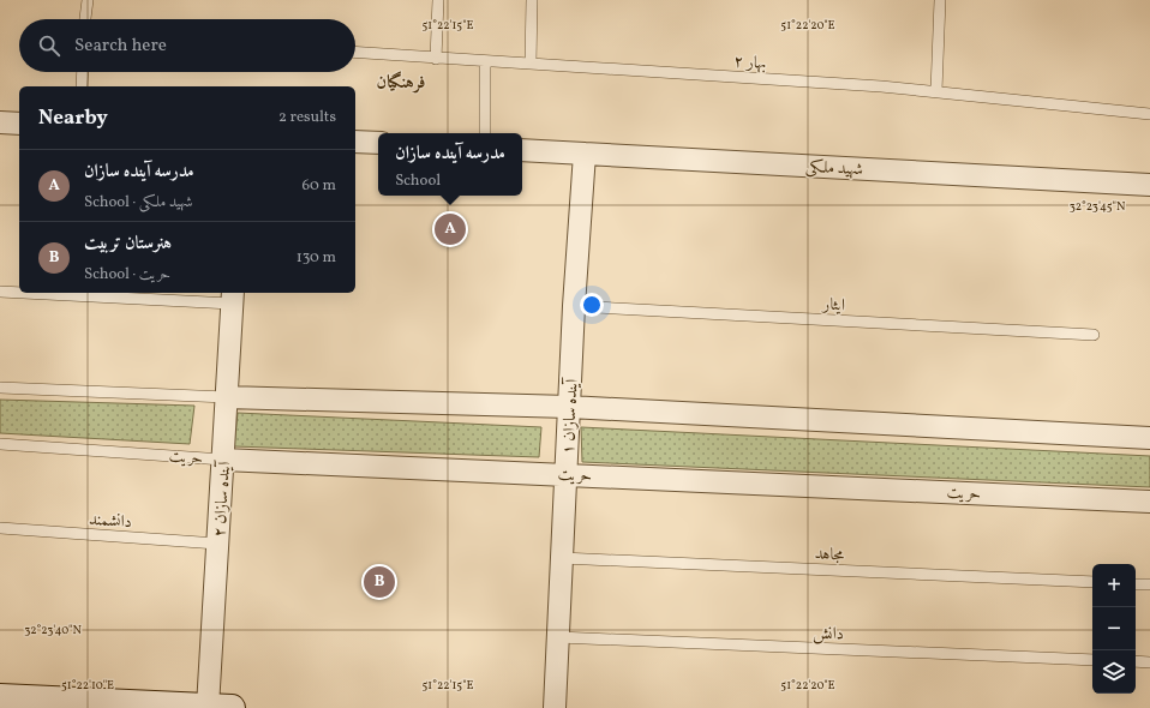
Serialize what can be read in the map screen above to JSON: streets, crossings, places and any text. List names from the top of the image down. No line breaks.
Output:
{"streets":{"street":["شهید ملکی","آینده سازان ۱","حریت","آینده سازان ۲"],"lane":["بهار ۲","ایثار","دانشمند","مجاهد","دانش"]},"crossings":[["شهید ملکی","آینده سازان ۱"],["ایثار","آینده سازان ۱"],["آینده سازان ۱","حریت"],["آینده سازان ۱","مجاهد"],["آینده سازان ۱","دانش"],["حریت","آینده سازان ۲"],["آینده سازان ۲","دانشمند"]],"districts":["فرهنگیان"],"page":{"search":"Search here","heading":["Nearby","2 results"],"popup":["مدرسه آینده سازان","School"],"list":[{"mark":"A","name":"مدرسه آینده سازان","note":"School · شهید ملکی","value":"60 m"},{"mark":"B","name":"هنرستان تربیت","note":"School · حریت","value":"130 m"}],"pins":["A","B"],"map_buttons":["+","−"]},"coordinates":["51°22'15\"E","51°22'20\"E","32°23'45\"N","32°23'40\"N","51°22'10\"E"]}
